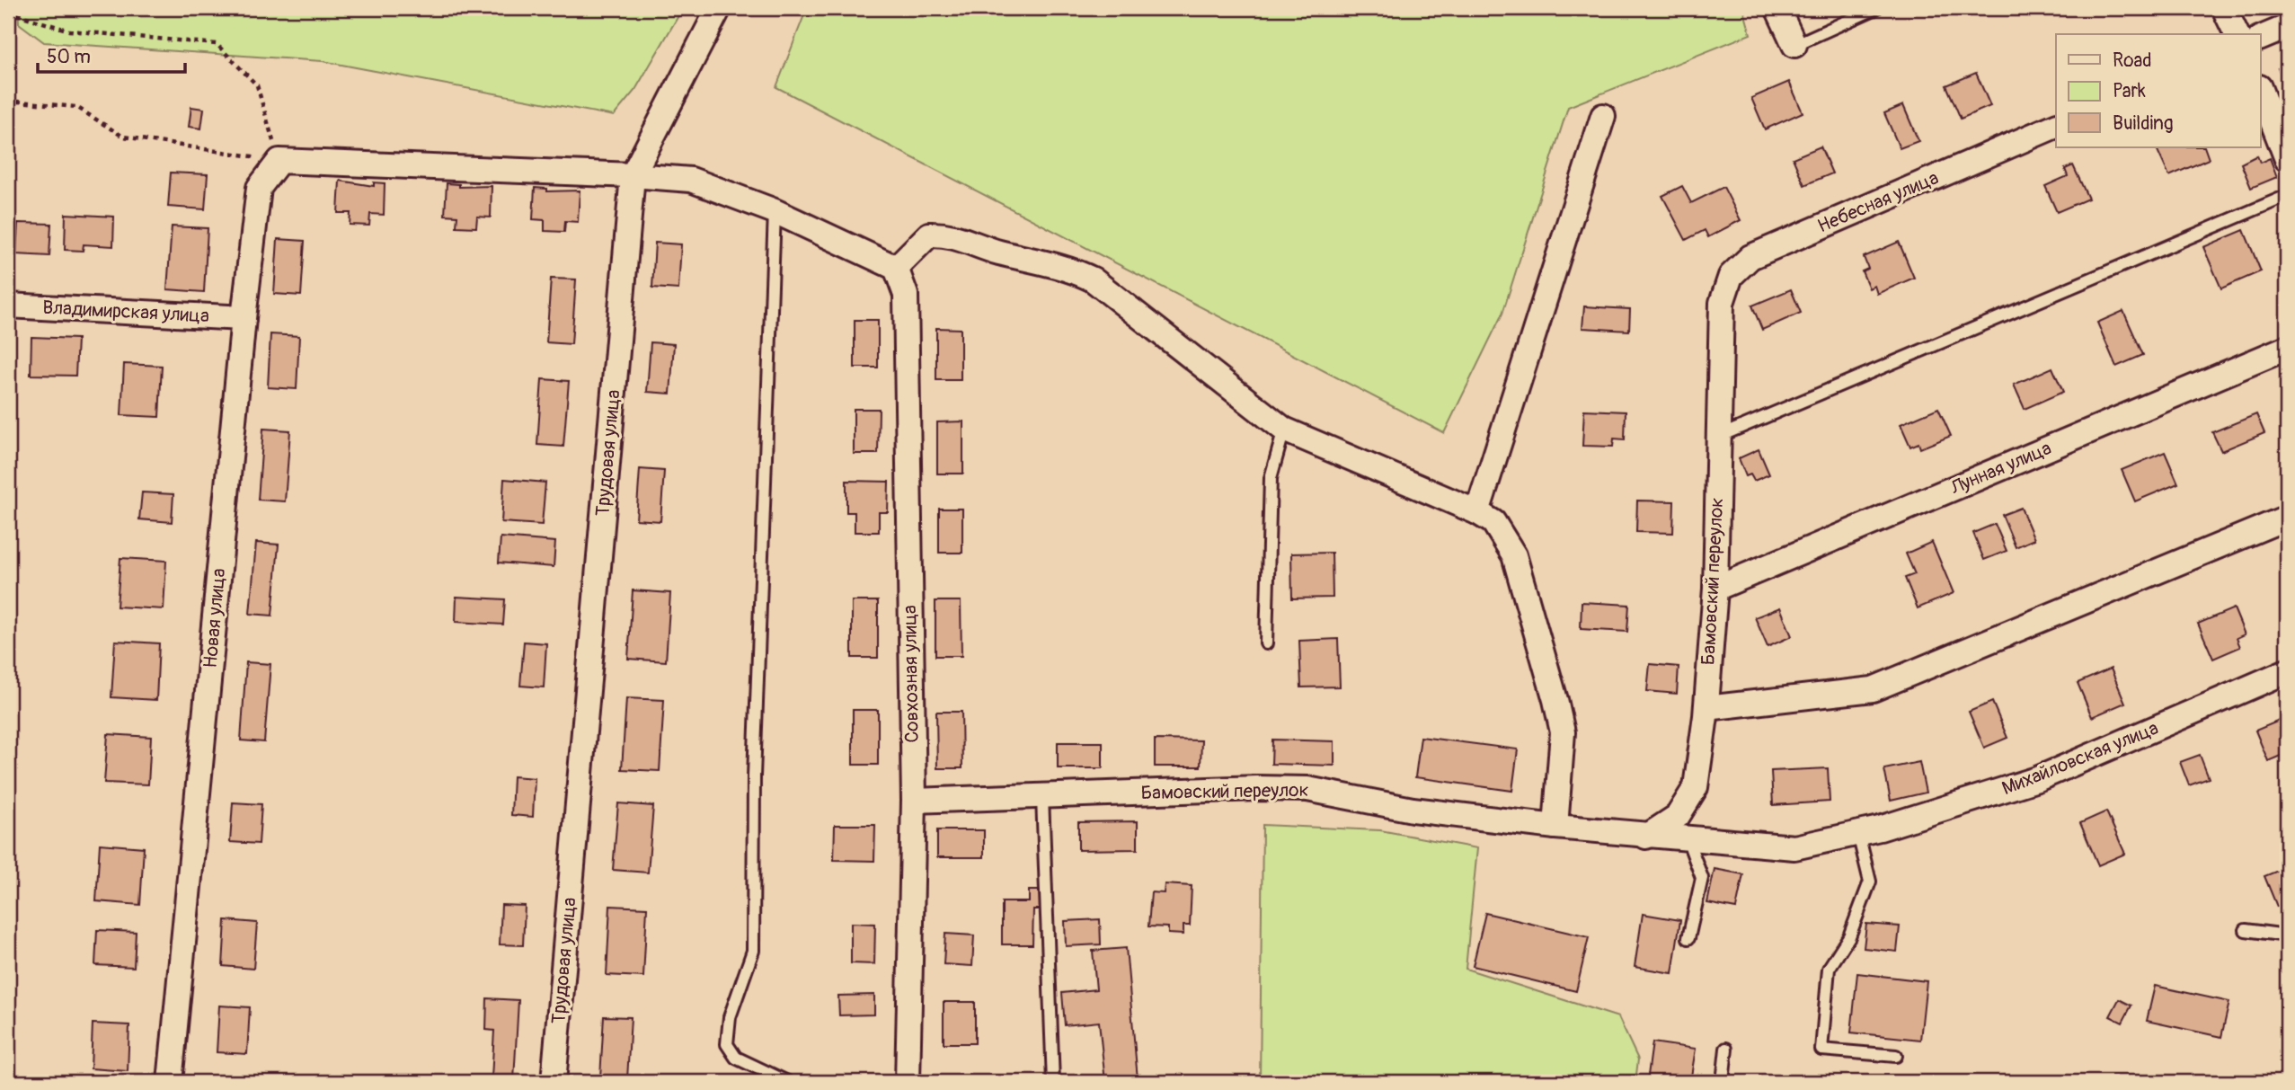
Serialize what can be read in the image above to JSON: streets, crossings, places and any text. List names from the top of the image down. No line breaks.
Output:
{"streets":{"street":["Небесная улица","Владимирская улица","Трудовая улица","Лунная улица","Бамовский переулок","Новая улица","Совхозная улица","Михайловская улица"]},"crossings":[["Небесная улица","Бамовский переулок"],["Владимирская улица","Новая улица"],["Лунная улица","Бамовский переулок"],["Бамовский переулок","Совхозная улица"],["Бамовский переулок","Михайловская улица"]],"legend":["Road","Park","Building"],"scale_bar":"50 m"}
